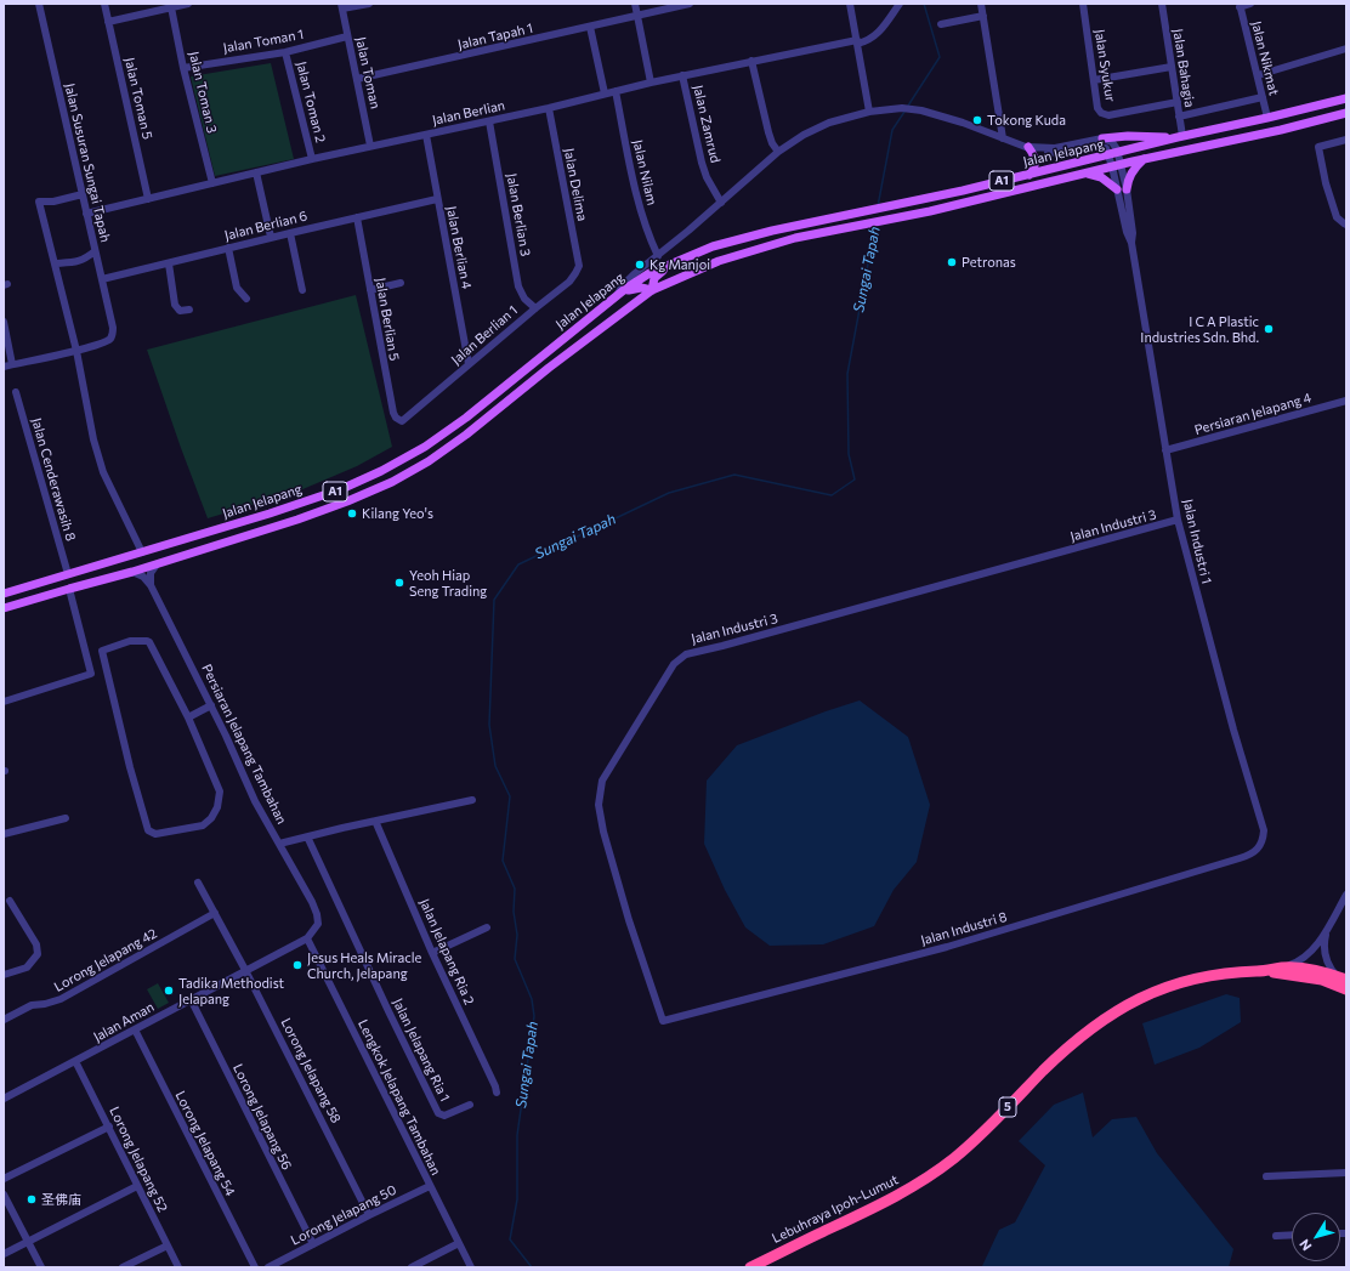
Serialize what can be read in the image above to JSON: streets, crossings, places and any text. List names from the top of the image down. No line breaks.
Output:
{"streets":{"highway":["5","Lebuhraya Ipoh-Lumut"],"main road":["Jalan Jelapang","A1"],"street":["Jalan Tapah 1","Jalan Toman 1","Jalan Nikmat","Jalan Syukur","Jalan Bahagia","Jalan Toman","Jalan Toman 3","Jalan Toman 5","Jalan Toman 2","Jalan Berlian","Jalan Zamrud","Jalan Susuran Sungai Tapah","Jalan Nilam","Jalan Delima","Jalan Berlian 3","Jalan Berlian 6","Jalan Berlian 4","Jalan Berlian 5","Jalan Berlian 1","Persiaran Jelapang 4","Jalan Cenderawasih 8","Jalan Industri 3","Jalan Industri 1","Persiaran Jelapang Tambahan","Jalan Industri 8","Jalan Jelapang Ria 2","Lorong Jelapang 42","Jalan Aman","Jalan Jelapang Ria 1","Lorong Jelapang 58","Lengkok Jelapang Tambahan","Lorong Jelapang 56","Lorong Jelapang 54","Lorong Jelapang 52","Lorong Jelapang 50"]},"crossings":[["Jalan Tapah 1","Jalan Toman"],["Jalan Toman 1","Jalan Toman"],["Jalan Toman 1","Jalan Toman 3"],["Jalan Toman 1","Jalan Toman 2"],["Jalan Nikmat","Jalan Jelapang"],["Jalan Syukur","Jalan Bahagia"],["Jalan Bahagia","Jalan Jelapang"],["Jalan Toman","Jalan Berlian"],["Jalan Toman 3","Jalan Berlian"],["Jalan Toman 5","Jalan Berlian"],["Jalan Toman 2","Jalan Berlian"],["Jalan Berlian","Jalan Zamrud"],["Jalan Berlian","Jalan Susuran Sungai Tapah"],["Jalan Berlian","Jalan Nilam"],["Jalan Berlian","Jalan Delima"],["Jalan Berlian","Jalan Berlian 3"],["Jalan Berlian","Jalan Berlian 4"],["Jalan Jelapang","Jalan Cenderawasih 8"],["Jalan Jelapang","Jalan Industri 1"],["Jalan Jelapang","Persiaran Jelapang Tambahan"],["Jalan Susuran Sungai Tapah","Jalan Berlian 6"],["Jalan Delima","Jalan Berlian 1"],["Jalan Berlian 3","Jalan Berlian 1"],["Jalan Berlian 6","Jalan Berlian 4"],["Jalan Berlian 6","Jalan Berlian 5"],["Jalan Berlian 4","Jalan Berlian 1"],["Jalan Berlian 5","Jalan Berlian 1"],["Persiaran Jelapang 4","Jalan Industri 1"],["Jalan Industri 3","Jalan Industri 1"],["Jalan Industri 3","Jalan Industri 8"],["Jalan Industri 1","Jalan Industri 8"],["Persiaran Jelapang Tambahan","Jalan Aman"],["Persiaran Jelapang Tambahan","Lengkok Jelapang Tambahan"],["Lorong Jelapang 42","Lorong Jelapang 58"],["Jalan Aman","Lorong Jelapang 58"],["Jalan Aman","Lengkok Jelapang Tambahan"],["Jalan Aman","Lorong Jelapang 56"],["Jalan Aman","Lorong Jelapang 54"],["Jalan Aman","Lorong Jelapang 52"],["Lorong Jelapang 58","Lorong Jelapang 50"],["Lengkok Jelapang Tambahan","Lorong Jelapang 50"],["Lorong Jelapang 56","Lorong Jelapang 50"]],"water":["Sungai Tapah"],"places":["Tokong Kuda","Petronas","Kg Manjoi","I C A Plastic Industries Sdn. Bhd.","Kilang Yeo's","Yeoh Hiap Seng Trading","Jesus Heals Miracle Church, Jelapang","Tadika Methodist Jelapang","圣佛庙"],"north":"bottom left"}
